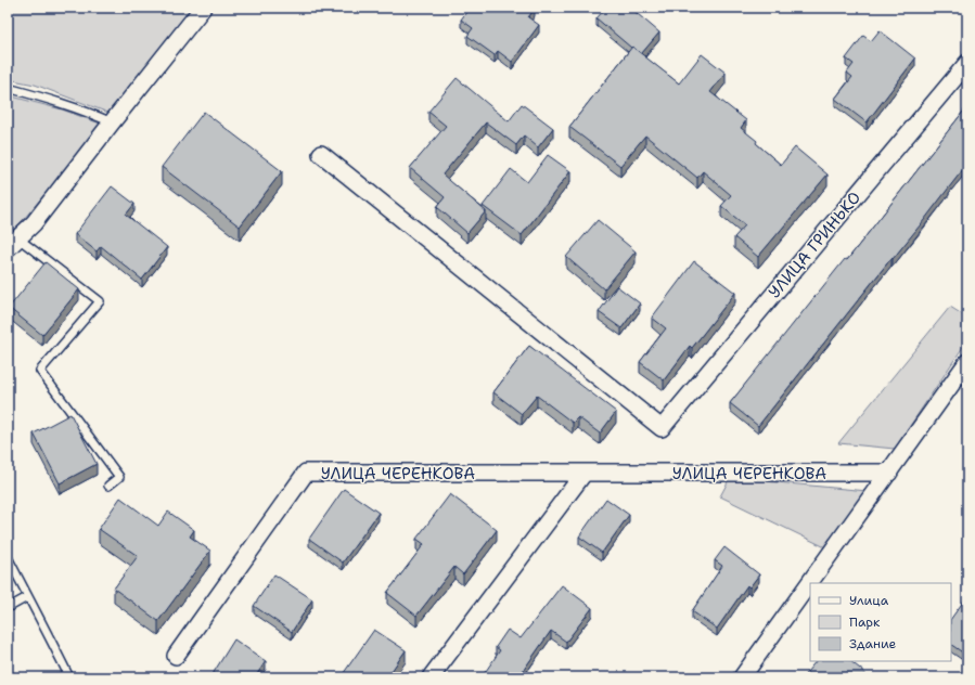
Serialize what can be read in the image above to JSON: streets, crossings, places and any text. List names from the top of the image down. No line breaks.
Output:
{"streets":{"street":["УЛИЦА ГРИНЬКО","УЛИЦА ЧЕРЕНКОВА"]},"legend":["Улица","Парк","Здание"]}
